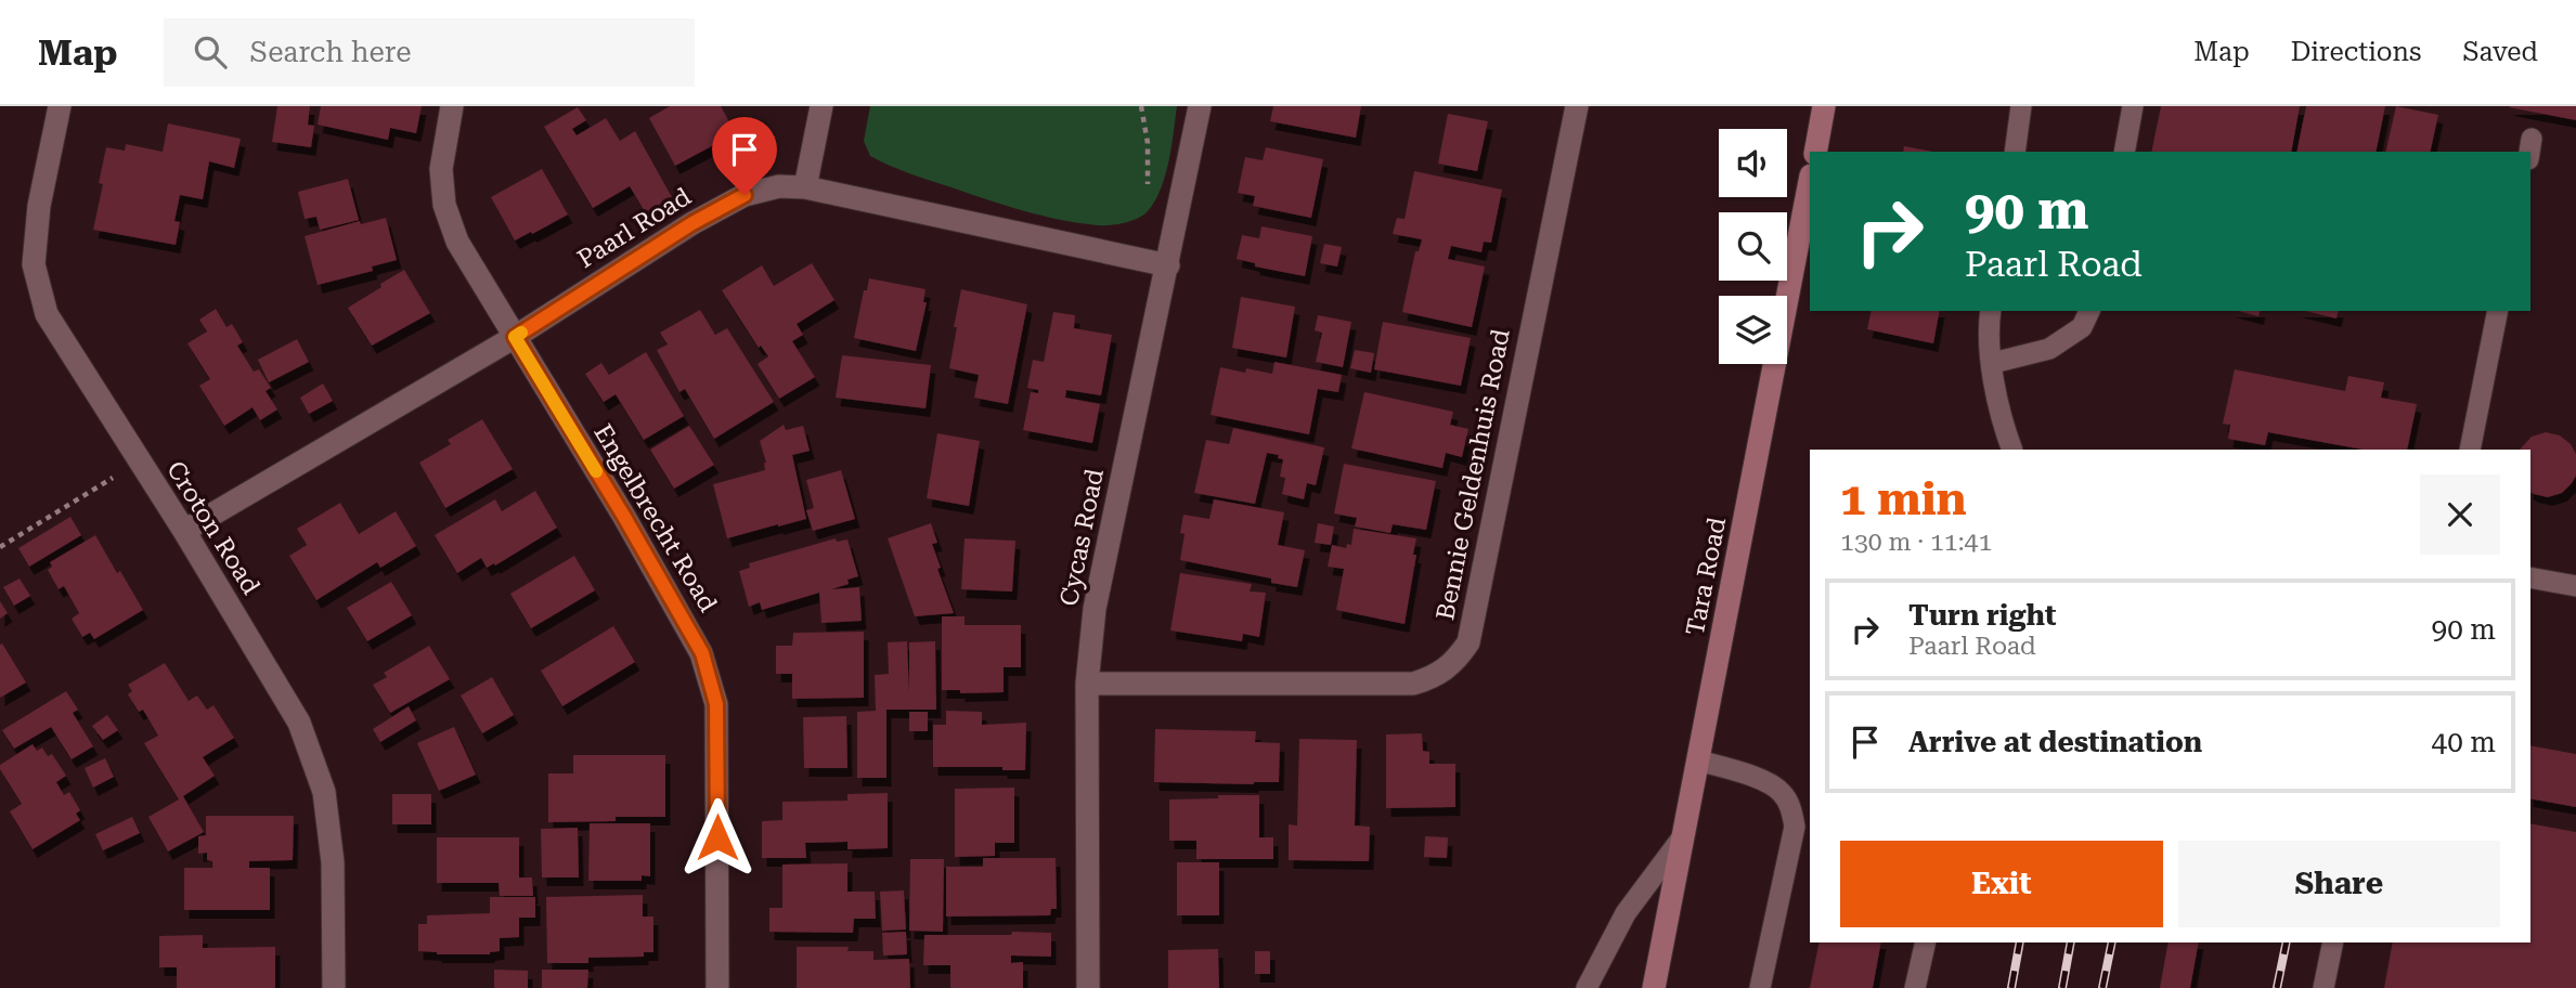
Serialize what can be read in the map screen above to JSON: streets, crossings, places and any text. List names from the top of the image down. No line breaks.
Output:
{"streets":{"street":["Paarl Road","Bennie Geldenhuis Road","Engelbrecht Road","Croton Road","Cycas Road","Tara Road"]},"crossings":[["Paarl Road","Engelbrecht Road"],["Paarl Road","Croton Road"],["Paarl Road","Cycas Road"],["Bennie Geldenhuis Road","Cycas Road"]],"page":{"header":"Map","search":"Search here","nav":["Map","Directions","Saved"],"turn":["90 m","Paarl Road"],"heading":["1 min","130 m · 11:41"],"list":[{"name":"Turn right","note":"Paarl Road","value":"90 m"},{"name":"Arrive at destination","value":"40 m"}],"buttons":["Exit","Share"]}}
